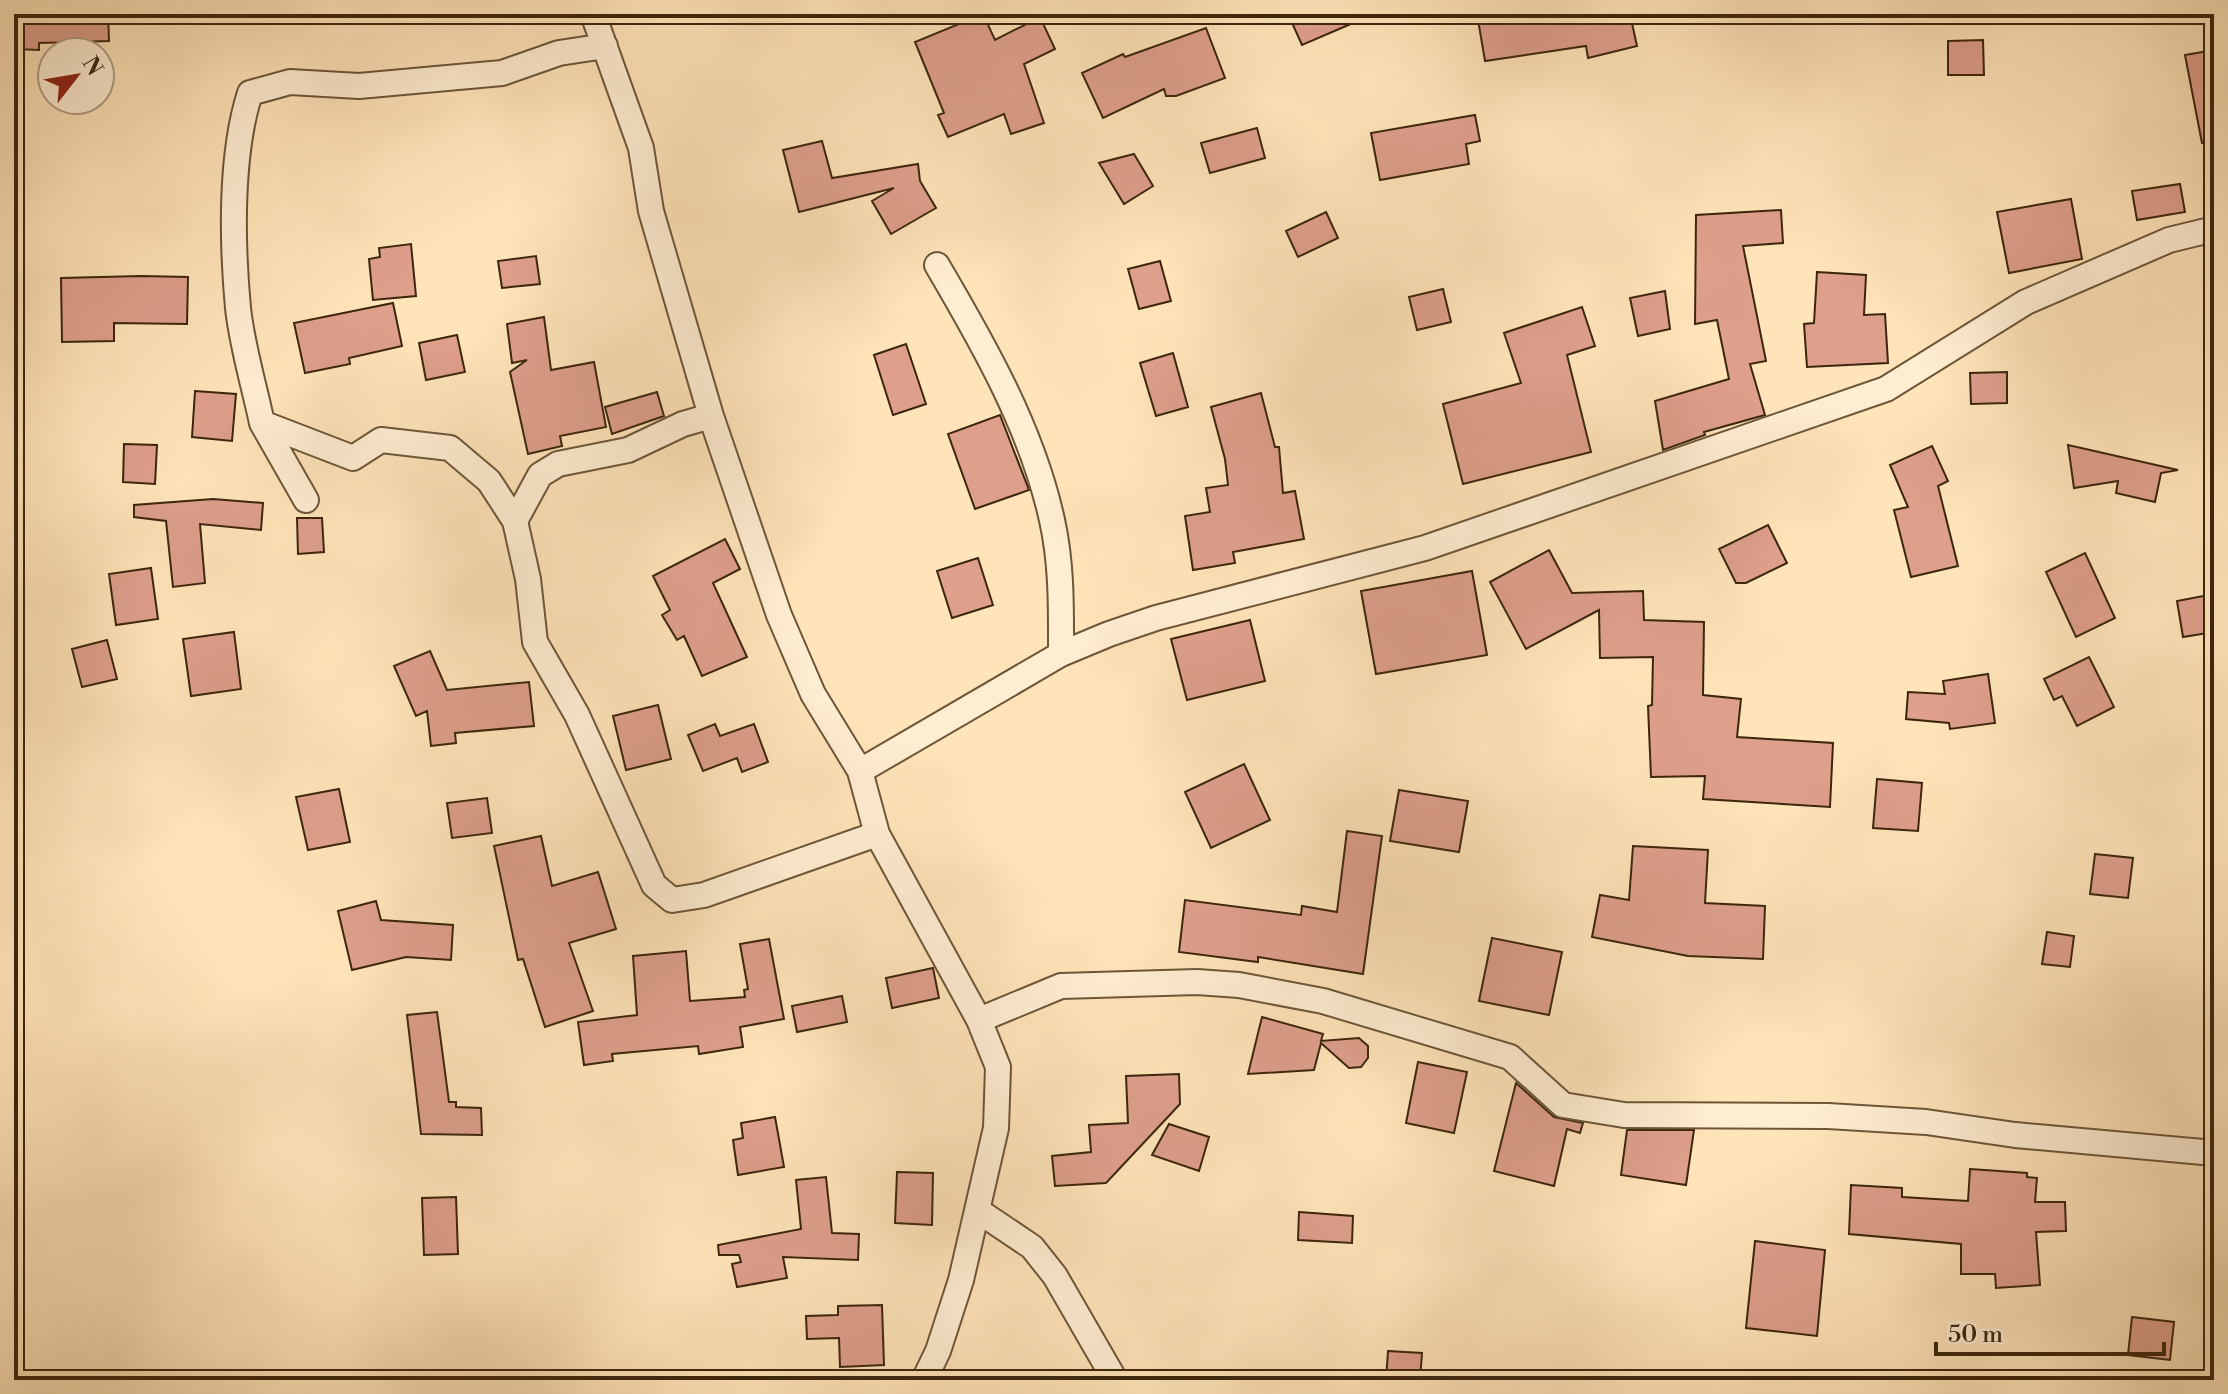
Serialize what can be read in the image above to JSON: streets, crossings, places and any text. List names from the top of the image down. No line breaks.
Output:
{"scale_bar":"50 m","north":"top right"}
